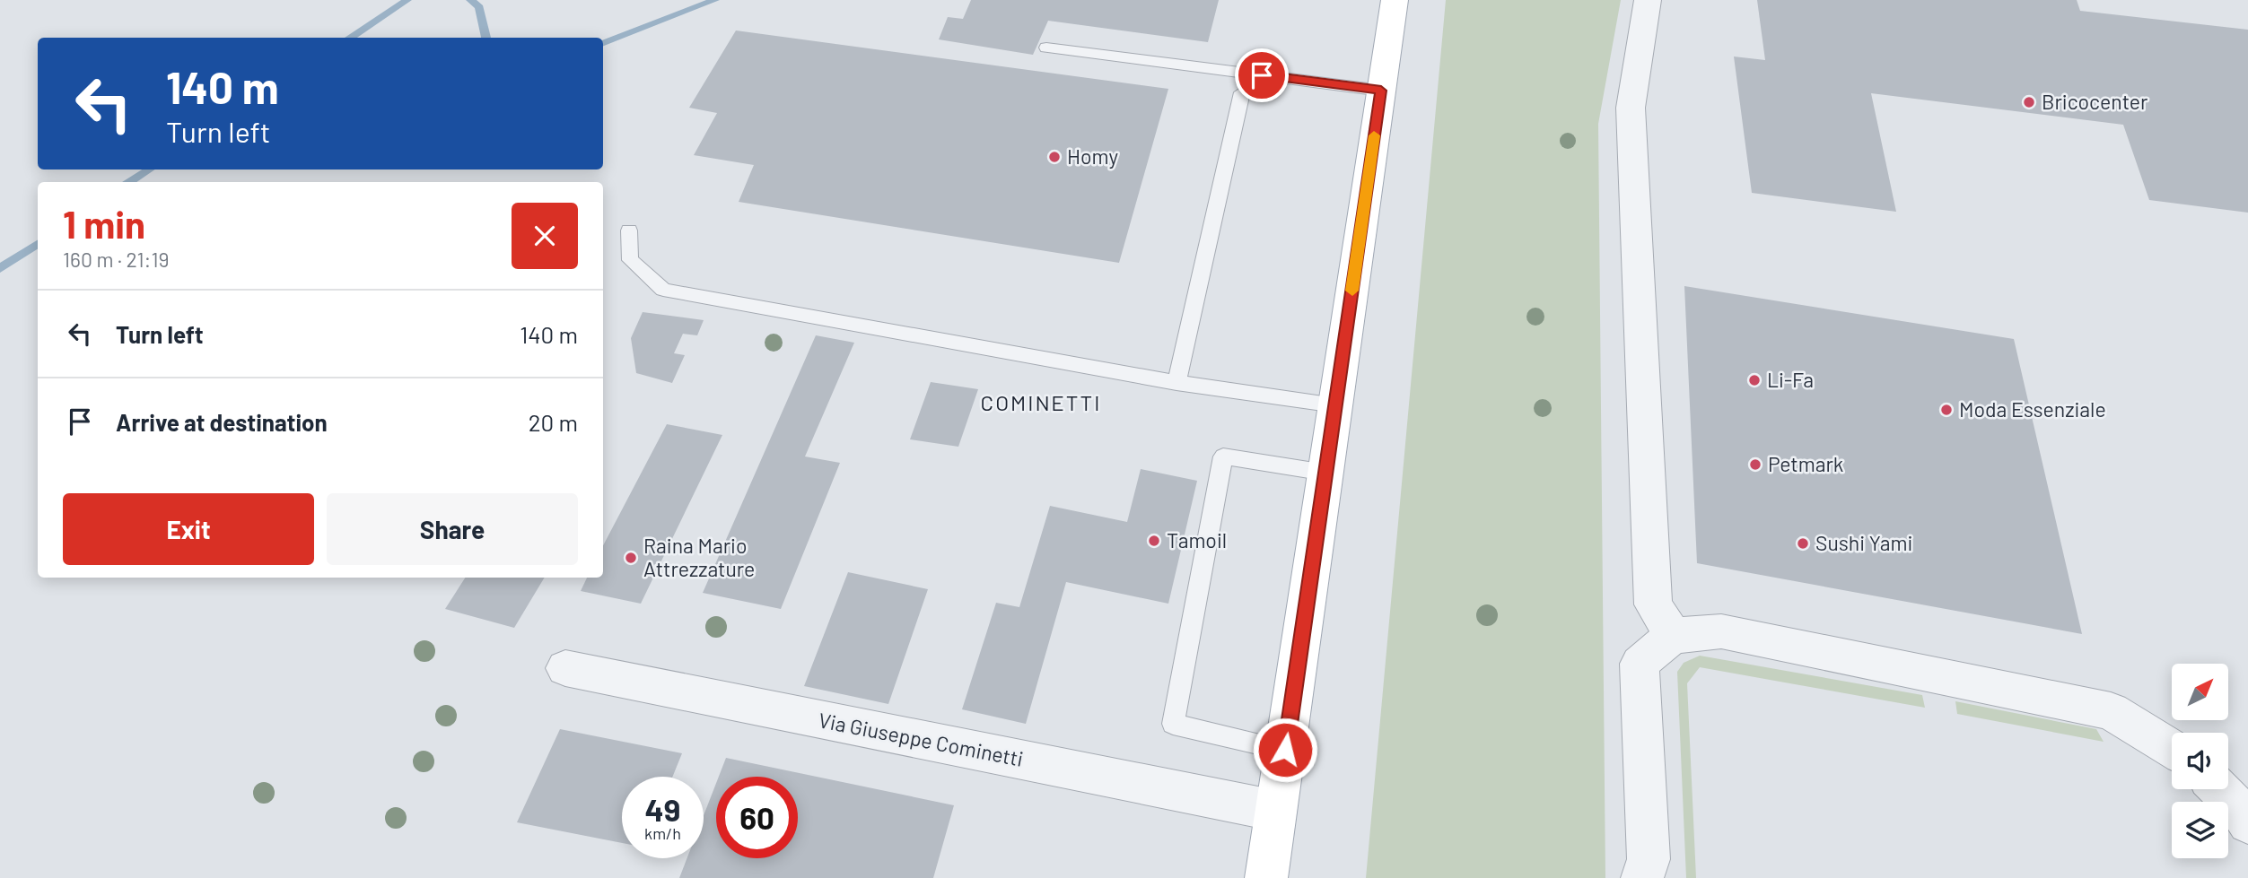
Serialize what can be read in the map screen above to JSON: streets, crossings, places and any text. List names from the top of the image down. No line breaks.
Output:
{"streets":{"street":["Via Giuseppe Cominetti"]},"districts":["COMINETTI"],"places":["Bricocenter","Homy","Li-Fa","Moda Essenziale","Petmark","Tamoil","Sushi Yami","Raina Mario Attrezzature"],"north":"top right","page":{"turn":["140 m","Turn left"],"heading":["1 min","160 m · 21:19"],"list":[{"name":"Turn left","value":"140 m"},{"name":"Arrive at destination","value":"20 m"}],"buttons":["Exit","Share"],"speed":"49 km/h","limit":"60"}}
